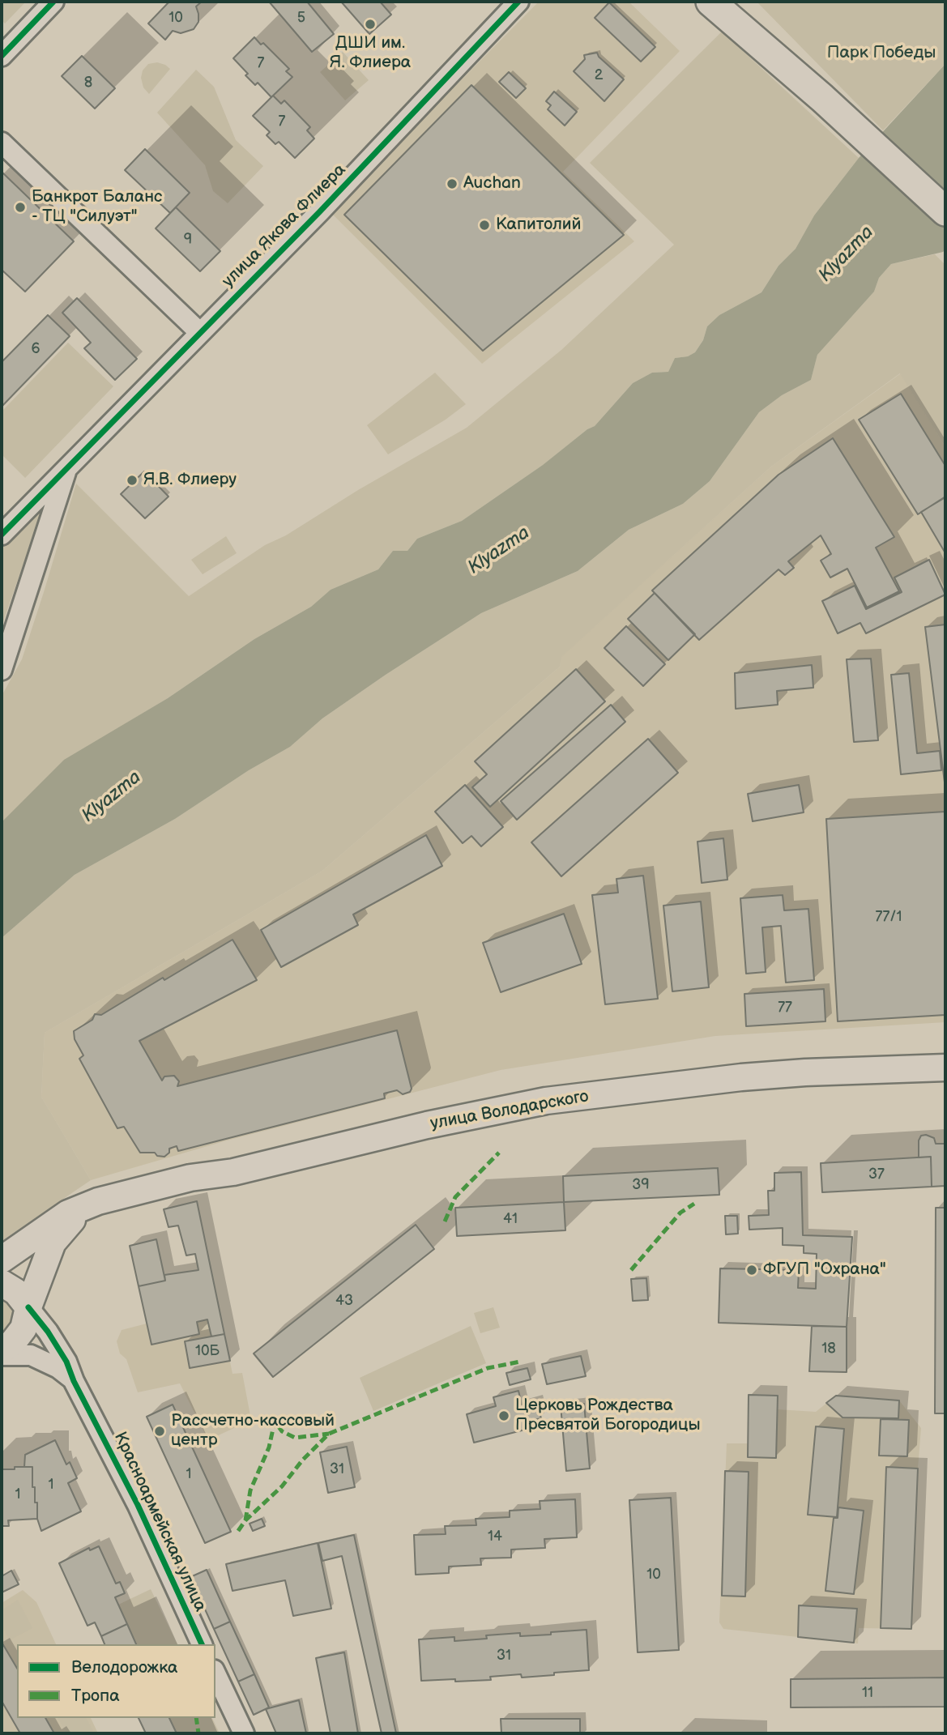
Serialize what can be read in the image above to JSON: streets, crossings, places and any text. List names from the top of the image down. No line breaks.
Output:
{"streets":{"main road":["улица Володарского"],"street":["улица Якова Флиера","Красноармейская улица"]},"water":["Klyazma"],"parks":["Парк Победы"],"places":["ДШИ им. Я. Флиера","Auchan","Банкрот Баланс - ТЦ \"Силуэт\"","Капитолий","Я.В. Флиеру","ФГУП \"Охрана\"","Церковь Рождества Пресвятой Богородицы","Рассчетно-кассовый центр"],"house_numbers":["10","5","7","2","8","7","9","6","77/1","77","37","39","41","43","18","10Б","31","1","1","1","14","10","31","11"],"legend":["Велодорожка","Тропа"]}
